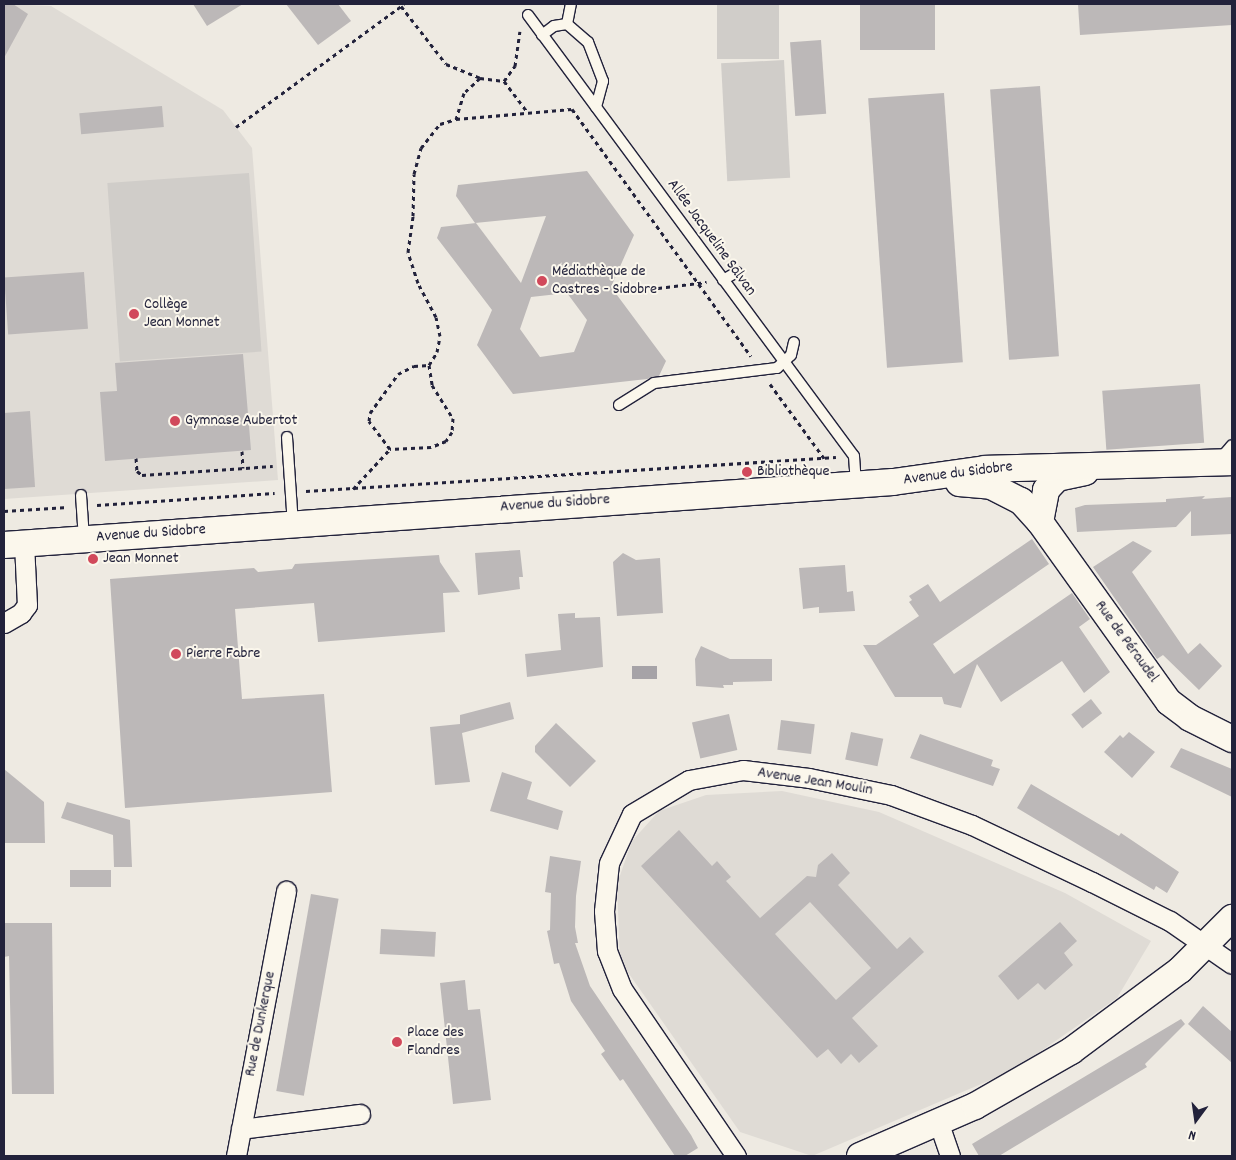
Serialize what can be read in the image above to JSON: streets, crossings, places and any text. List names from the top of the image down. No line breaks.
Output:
{"streets":{"main road":["Avenue du Sidobre","Rue de Péraudel"],"street":["Avenue Jean Moulin","Rue de Dunkerque"],"lane":["Allée Jacqueline Salvan"]},"crossings":[["Avenue du Sidobre","Rue de Péraudel"]],"places":["Médiathèque de Castres - Sidobre","Collège Jean Monnet","Gymnase Aubertot","Bibliothèque","Jean Monnet","Pierre Fabre","Place des Flandres"],"north":"bottom"}
